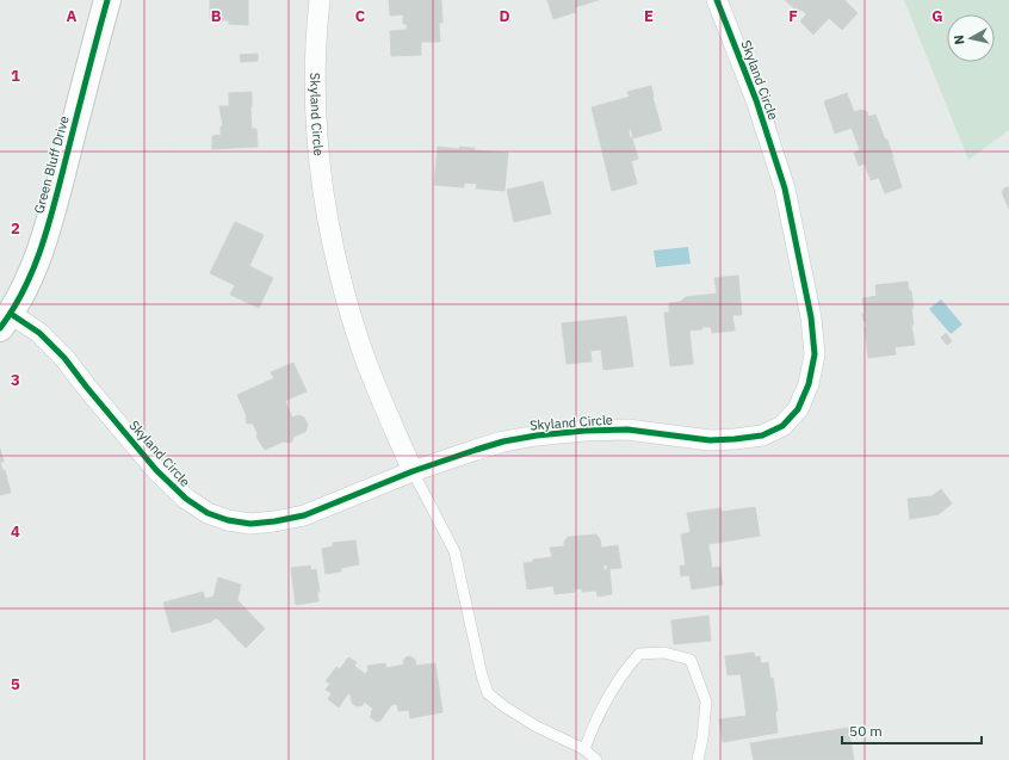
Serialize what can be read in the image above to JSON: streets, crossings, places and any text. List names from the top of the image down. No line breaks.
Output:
{"streets":{"street":["Skyland Circle","Green Bluff Drive"]},"crossings":[["Skyland Circle","Green Bluff Drive"]],"scale_bar":"50 m","north":"left","grid":{"columns":["A","B","C","D","E","F","G"],"rows":["1","2","3","4","5"]}}
